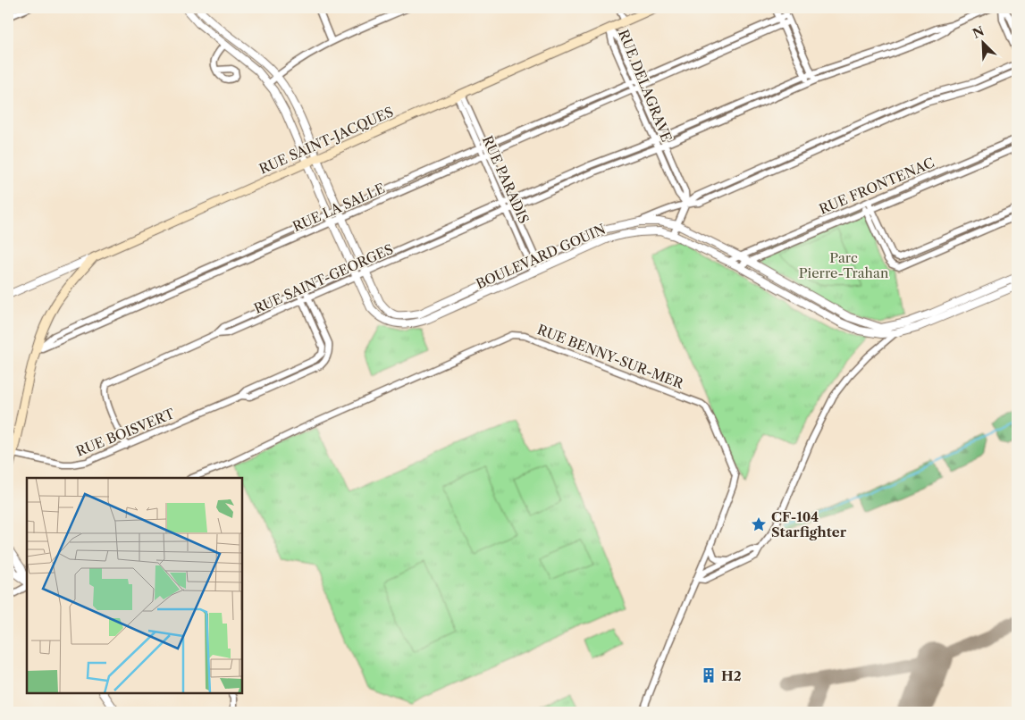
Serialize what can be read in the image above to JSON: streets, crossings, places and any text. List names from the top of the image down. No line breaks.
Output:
{"streets":{"main road":["RUE SAINT-JACQUES"],"street":["RUE DELAGRAVE","RUE PARADIS","RUE FRONTENAC","RUE LA SALLE","BOULEVARD GOUIN","RUE SAINT-GEORGES","RUE BENNY-SUR-MER","RUE BOISVERT"]},"crossings":[["RUE DELAGRAVE","RUE SAINT-JACQUES"],["RUE DELAGRAVE","RUE LA SALLE"],["RUE DELAGRAVE","RUE SAINT-GEORGES"],["RUE SAINT-JACQUES","RUE PARADIS"],["RUE SAINT-JACQUES","BOULEVARD GOUIN"],["RUE PARADIS","RUE LA SALLE"],["RUE PARADIS","BOULEVARD GOUIN"],["RUE PARADIS","RUE SAINT-GEORGES"],["RUE FRONTENAC","BOULEVARD GOUIN"],["RUE LA SALLE","BOULEVARD GOUIN"],["BOULEVARD GOUIN","RUE SAINT-GEORGES"],["RUE SAINT-GEORGES","RUE BOISVERT"]],"parks":["Parc Pierre-Trahan"],"places":{"place":["CF-104 Starfighter"],"building":["H2"]},"north":"top left"}
